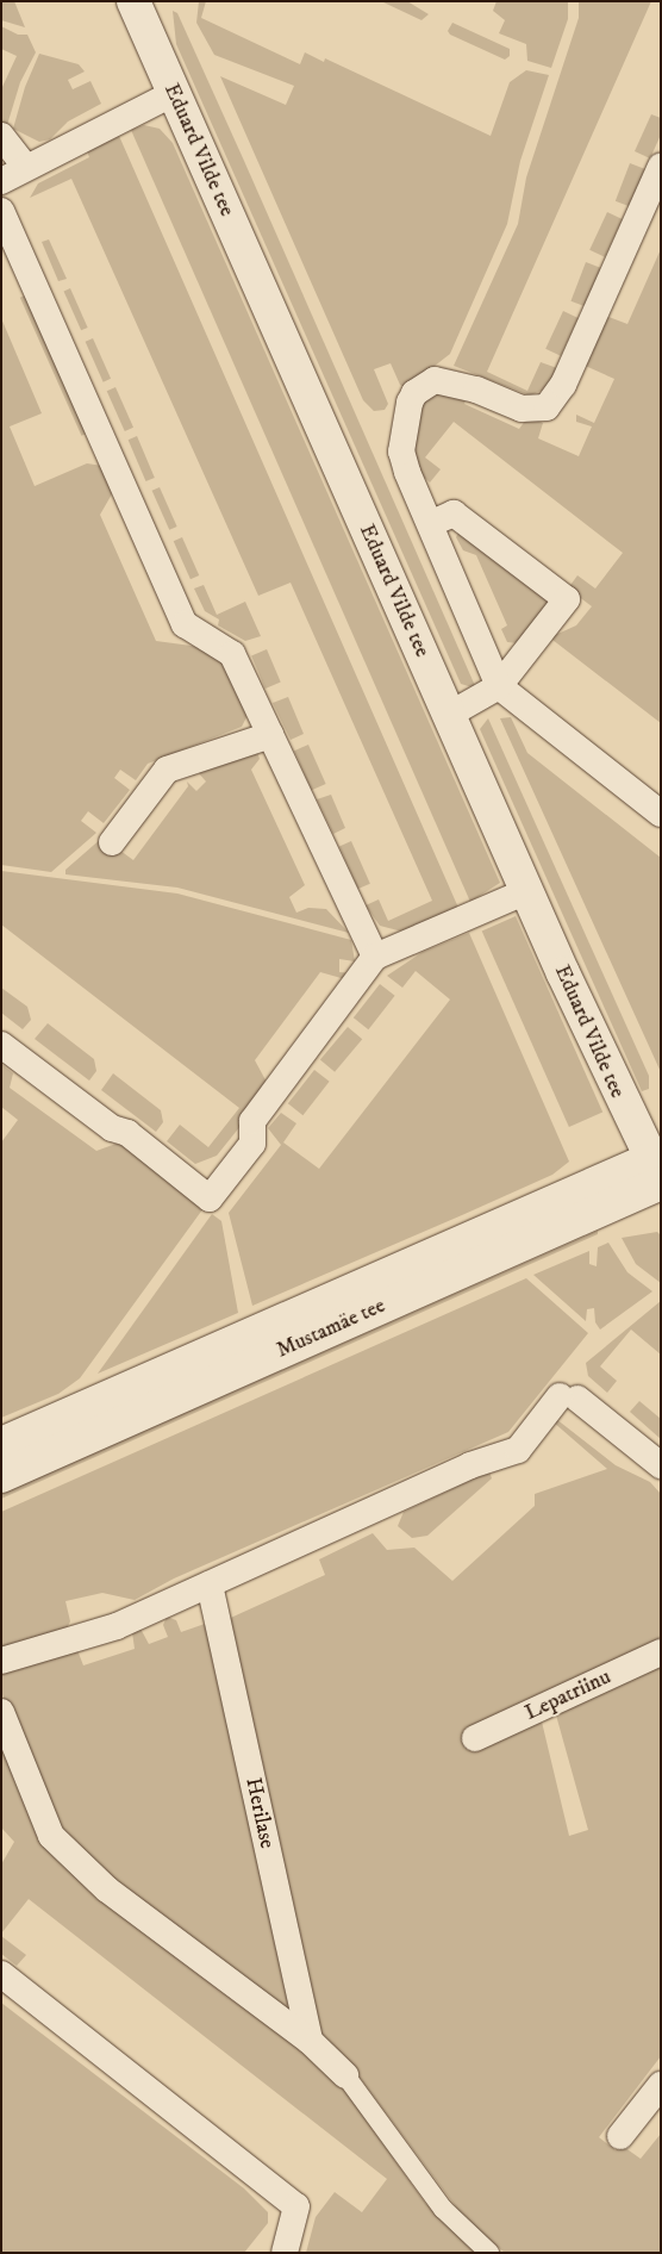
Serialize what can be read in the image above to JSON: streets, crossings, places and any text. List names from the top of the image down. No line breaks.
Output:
{"streets":{"main road":["Eduard Vilde tee","Mustamäe tee"],"street":["Lepatriinu","Herilase"]},"crossings":[["Eduard Vilde tee","Mustamäe tee"]]}
